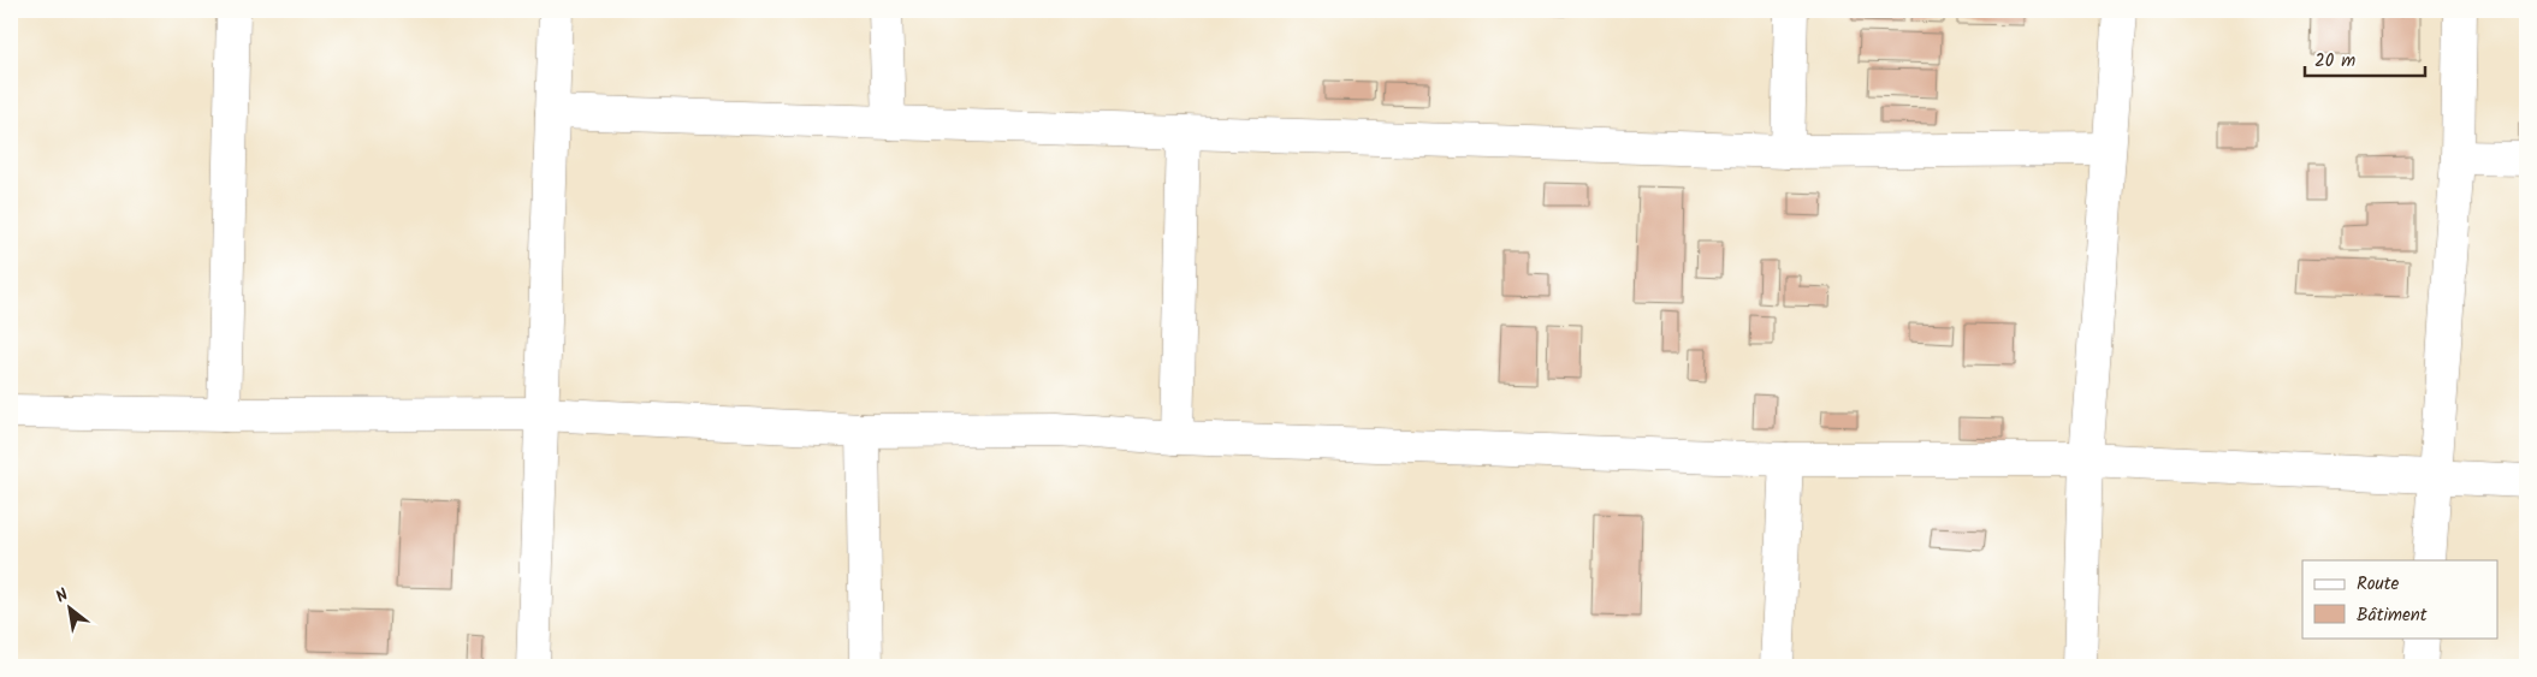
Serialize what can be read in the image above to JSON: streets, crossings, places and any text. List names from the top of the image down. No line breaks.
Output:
{"legend":["Route","Bâtiment"],"scale_bar":"20 m","north":"top left"}
